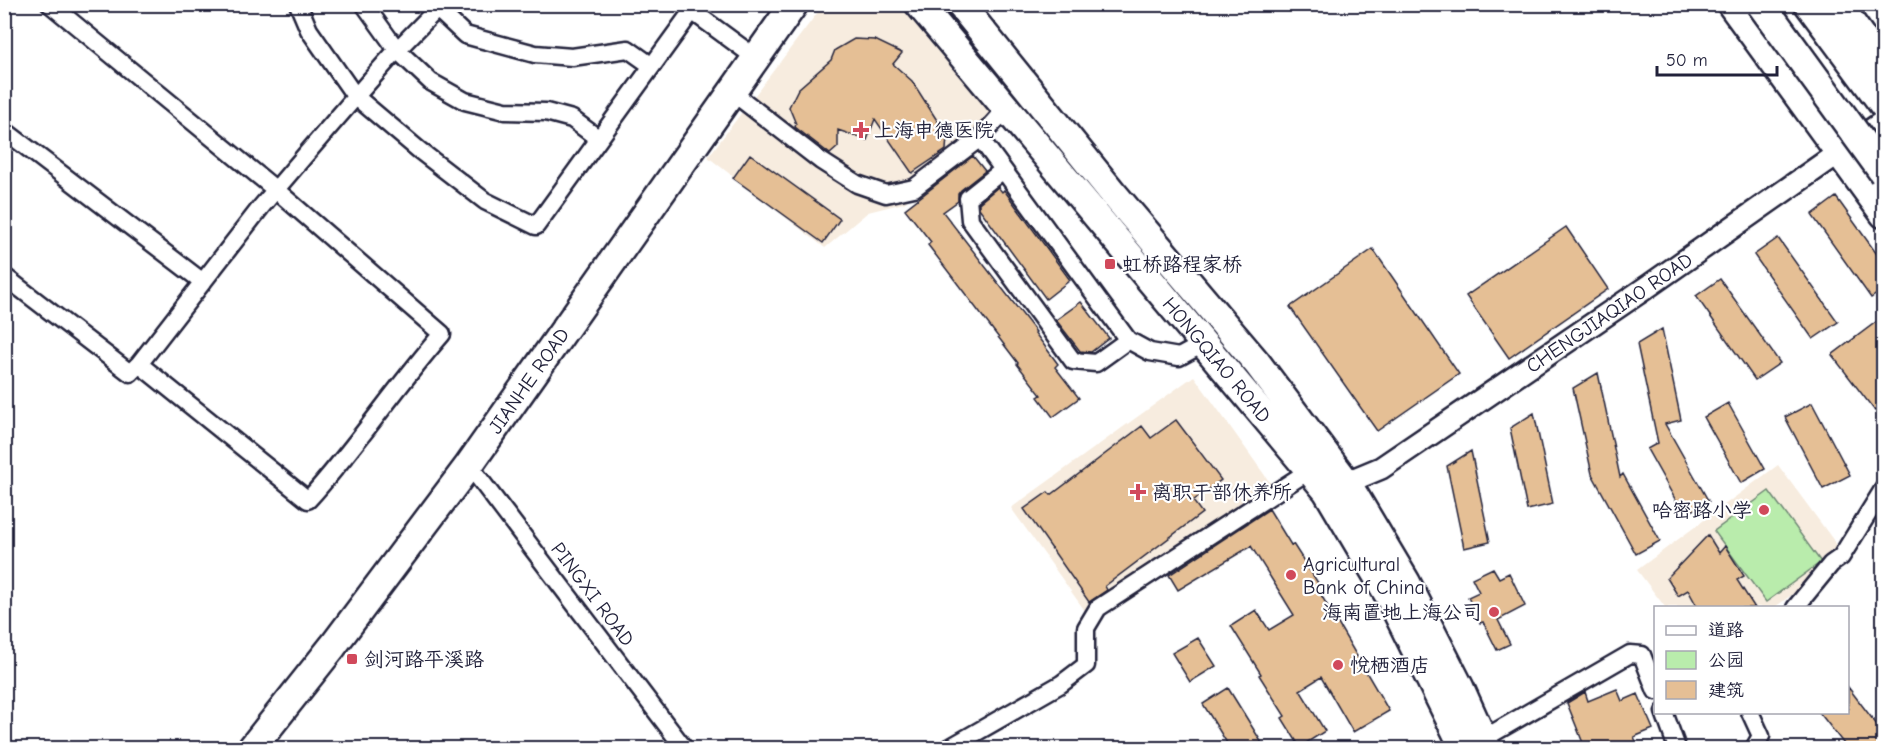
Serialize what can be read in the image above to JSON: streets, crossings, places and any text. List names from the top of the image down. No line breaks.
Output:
{"streets":{"main road":["HONGQIAO ROAD","JIANHE ROAD"],"street":["CHENGJIAQIAO ROAD","PINGXI ROAD"]},"crossings":[["CHENGJIAQIAO ROAD","HONGQIAO ROAD"],["JIANHE ROAD","PINGXI ROAD"]],"places":{"health":["上海申德医院","离职干部休养所"],"transit":["虹桥路程家桥","剑河路平溪路"],"other":["哈密路小学","Agricultural Bank of China","海南置地上海公司","悦栖酒店"]},"legend":["道路","公园","建筑"],"scale_bar":"50 m"}
